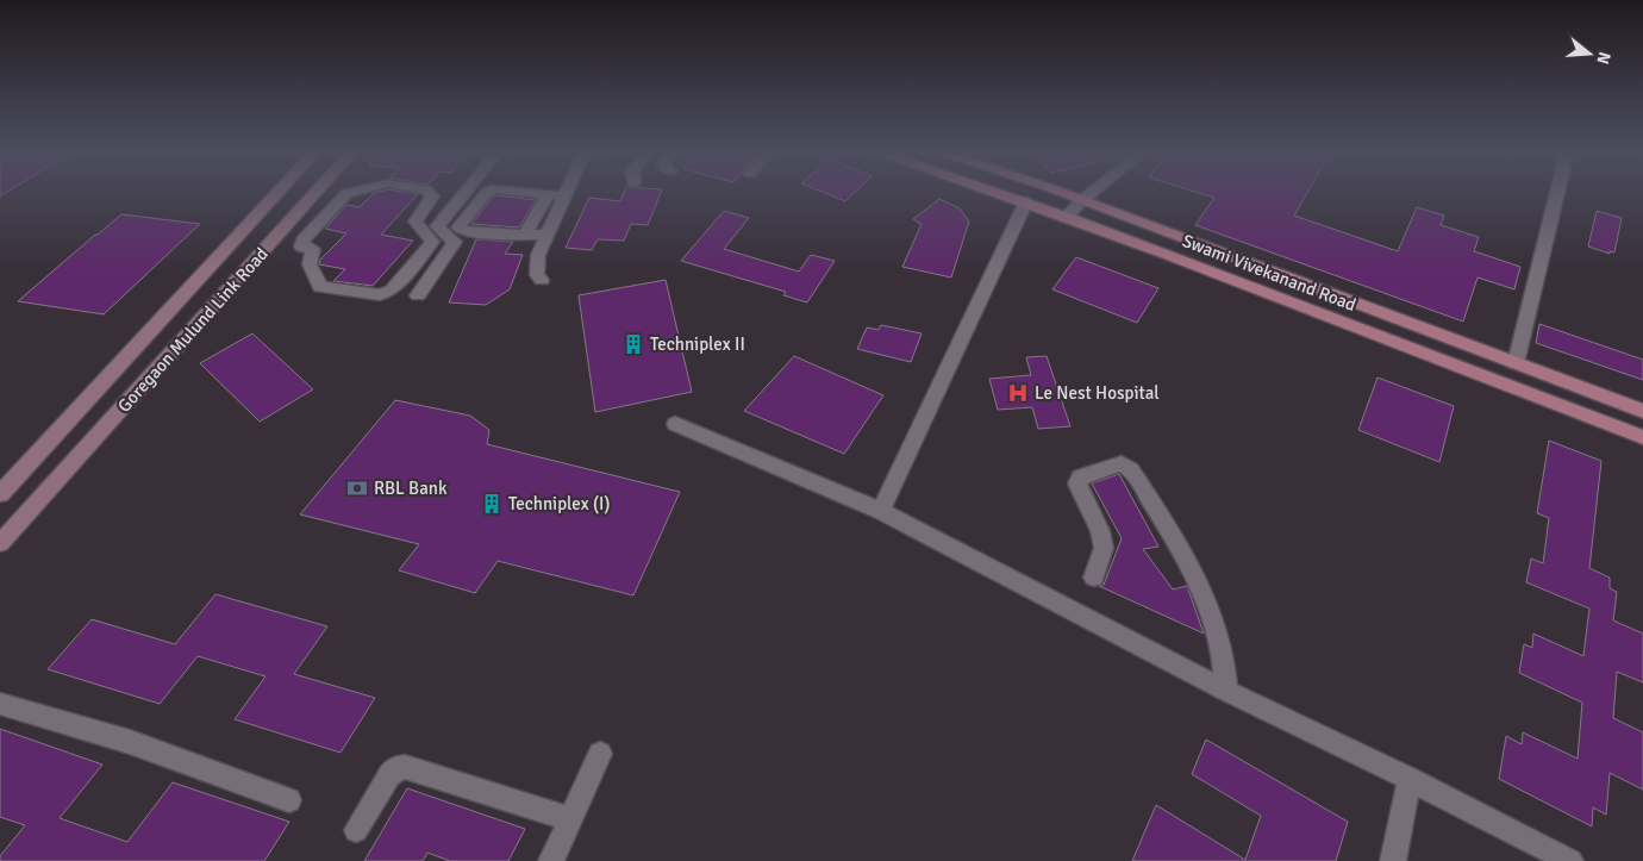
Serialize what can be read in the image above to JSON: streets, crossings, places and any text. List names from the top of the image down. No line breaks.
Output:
{"streets":{"main road":["Swami Vivekanand Road","Goregaon Mulund Link Road"]},"places":{"building":["Techniplex II","Techniplex (I)"],"hospital":["Le Nest Hospital"],"bank":["RBL Bank"]},"north":"right"}
